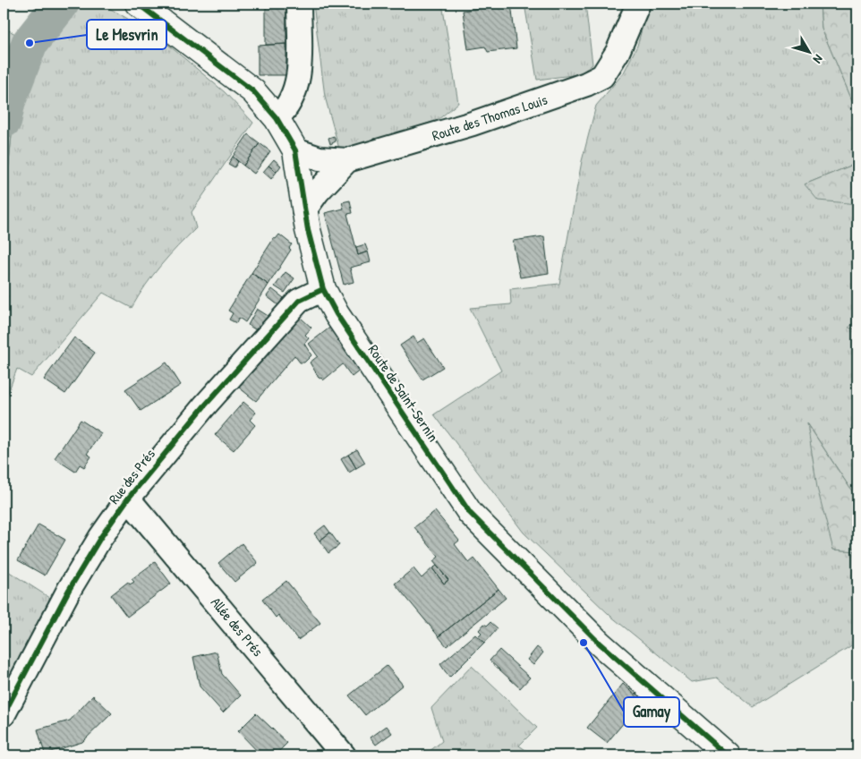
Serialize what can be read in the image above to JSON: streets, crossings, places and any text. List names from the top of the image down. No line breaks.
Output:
{"streets":{"street":["Route des Thomas Louis","Route de Saint-Sernin","Rue des Prés","Allée des Prés"]},"crossings":[["Route des Thomas Louis","Route de Saint-Sernin"],["Route de Saint-Sernin","Rue des Prés"],["Rue des Prés","Allée des Prés"]],"places":["Le Mesvrin","Gamay"],"north":"bottom right"}
